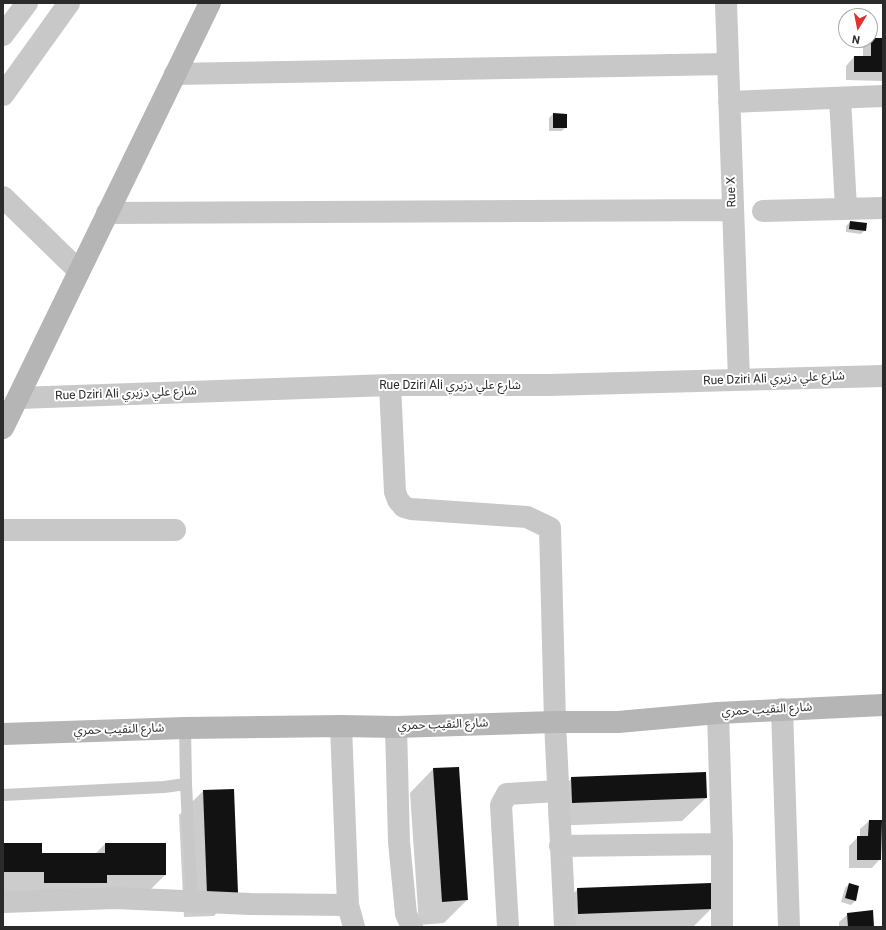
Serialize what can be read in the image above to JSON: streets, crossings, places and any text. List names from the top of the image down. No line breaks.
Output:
{"streets":{"main road":["شارع النقيب حمري"],"street":["Rue X","Rue Dziri Ali شارع علي دزيري"]},"crossings":[["Rue X","Rue Dziri Ali شارع علي دزيري"]],"north":"bottom"}
